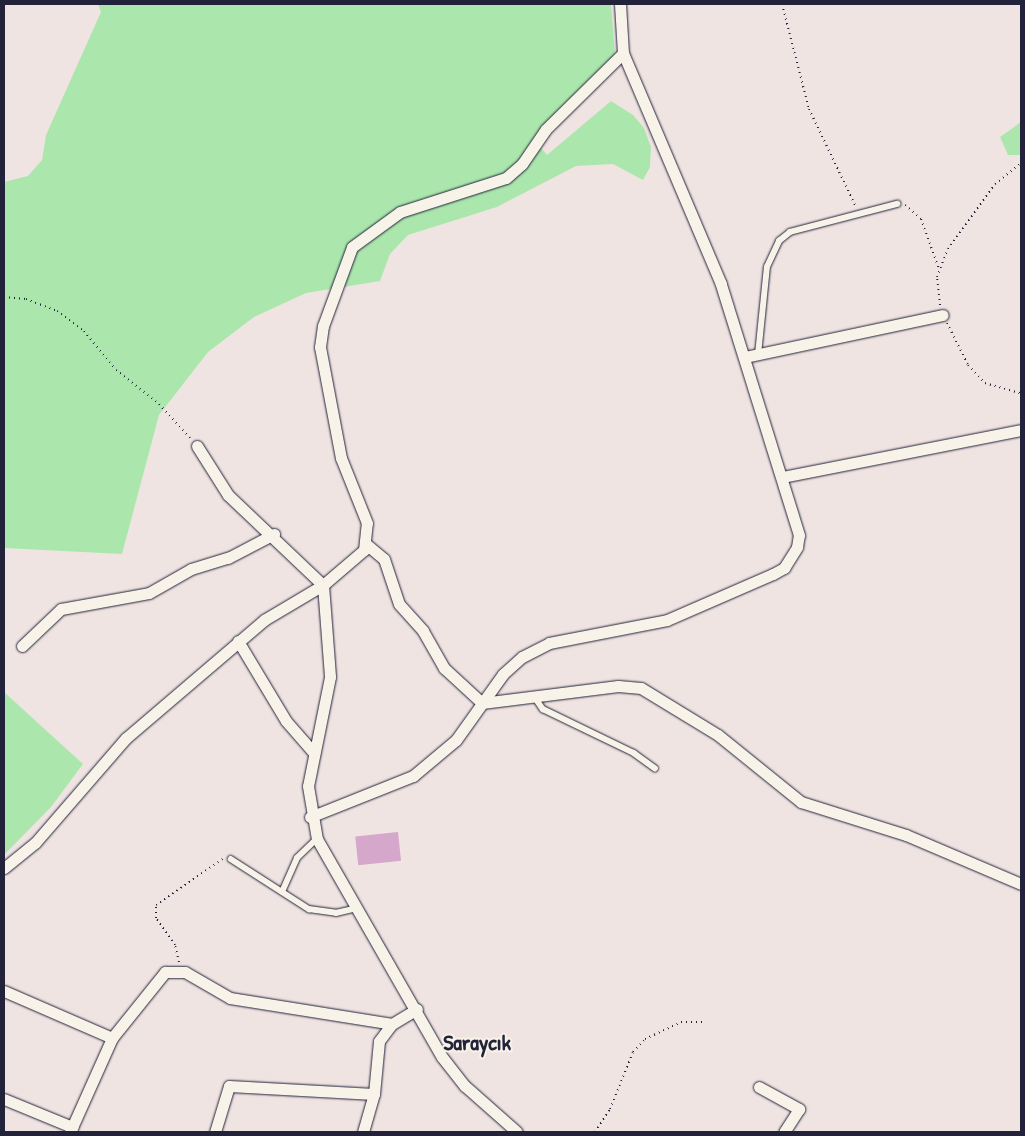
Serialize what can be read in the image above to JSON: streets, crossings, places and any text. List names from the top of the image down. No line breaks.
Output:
{"districts":["Saraycık"]}
